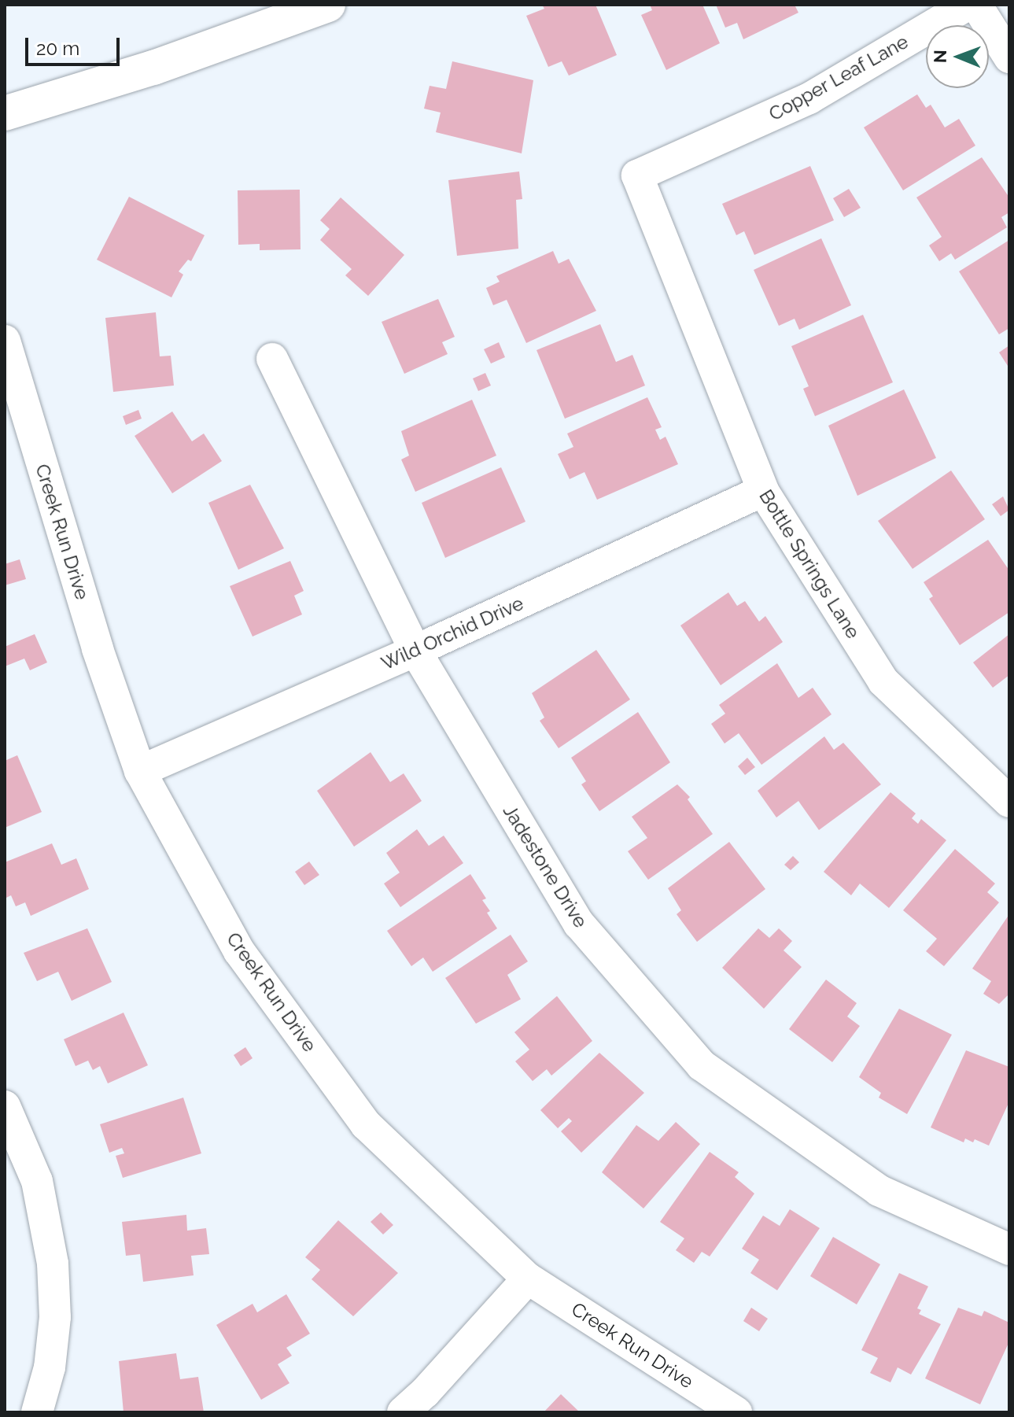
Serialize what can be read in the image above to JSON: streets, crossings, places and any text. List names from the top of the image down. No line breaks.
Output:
{"streets":{"street":["Copper Leaf Lane","Creek Run Drive","Bottle Springs Lane","Wild Orchid Drive","Jadestone Drive"]},"crossings":[["Copper Leaf Lane","Bottle Springs Lane"],["Creek Run Drive","Wild Orchid Drive"],["Bottle Springs Lane","Wild Orchid Drive"],["Wild Orchid Drive","Jadestone Drive"]],"scale_bar":"20 m","north":"left"}
